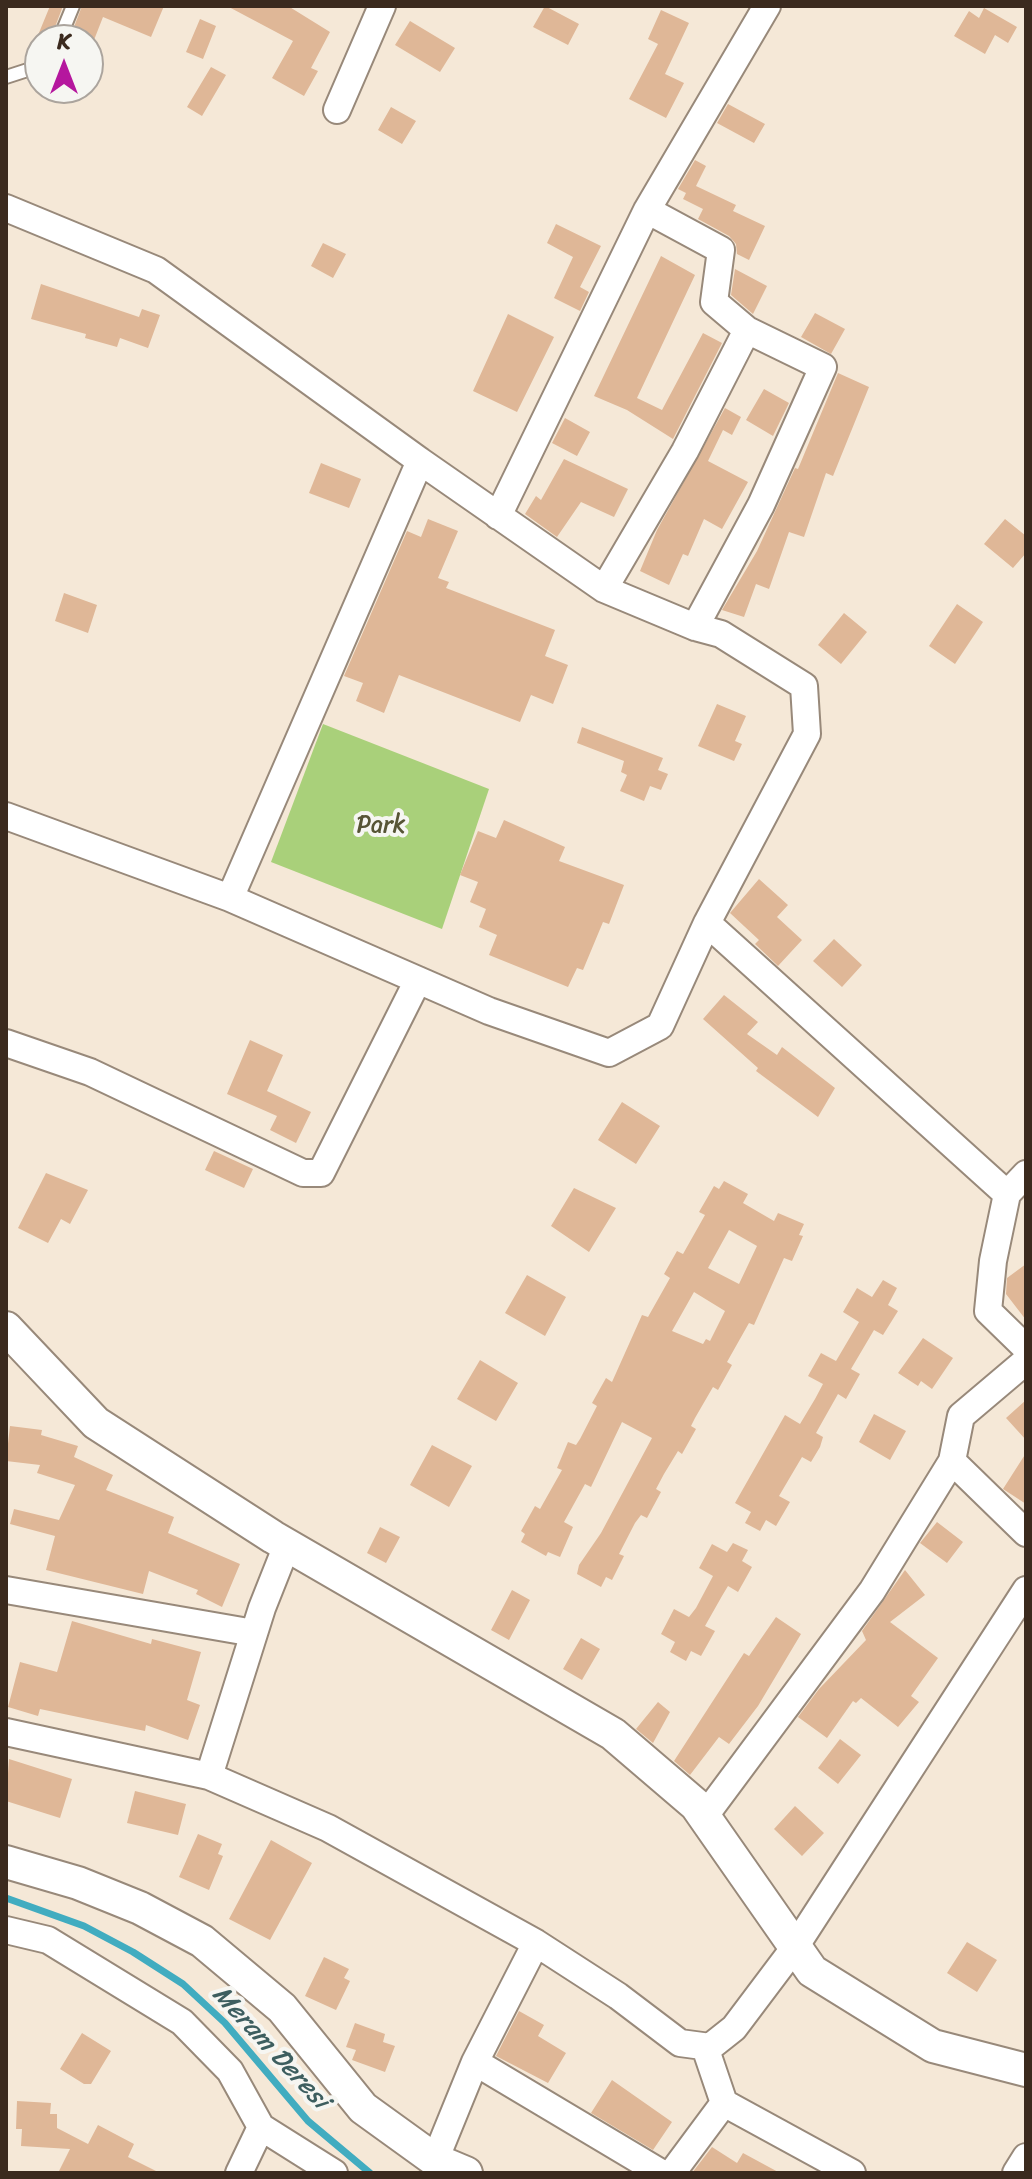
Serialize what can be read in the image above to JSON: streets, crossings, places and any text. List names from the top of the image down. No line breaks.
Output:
{"water":["Meram Deresi"],"parks":["Park"],"north":"top"}
